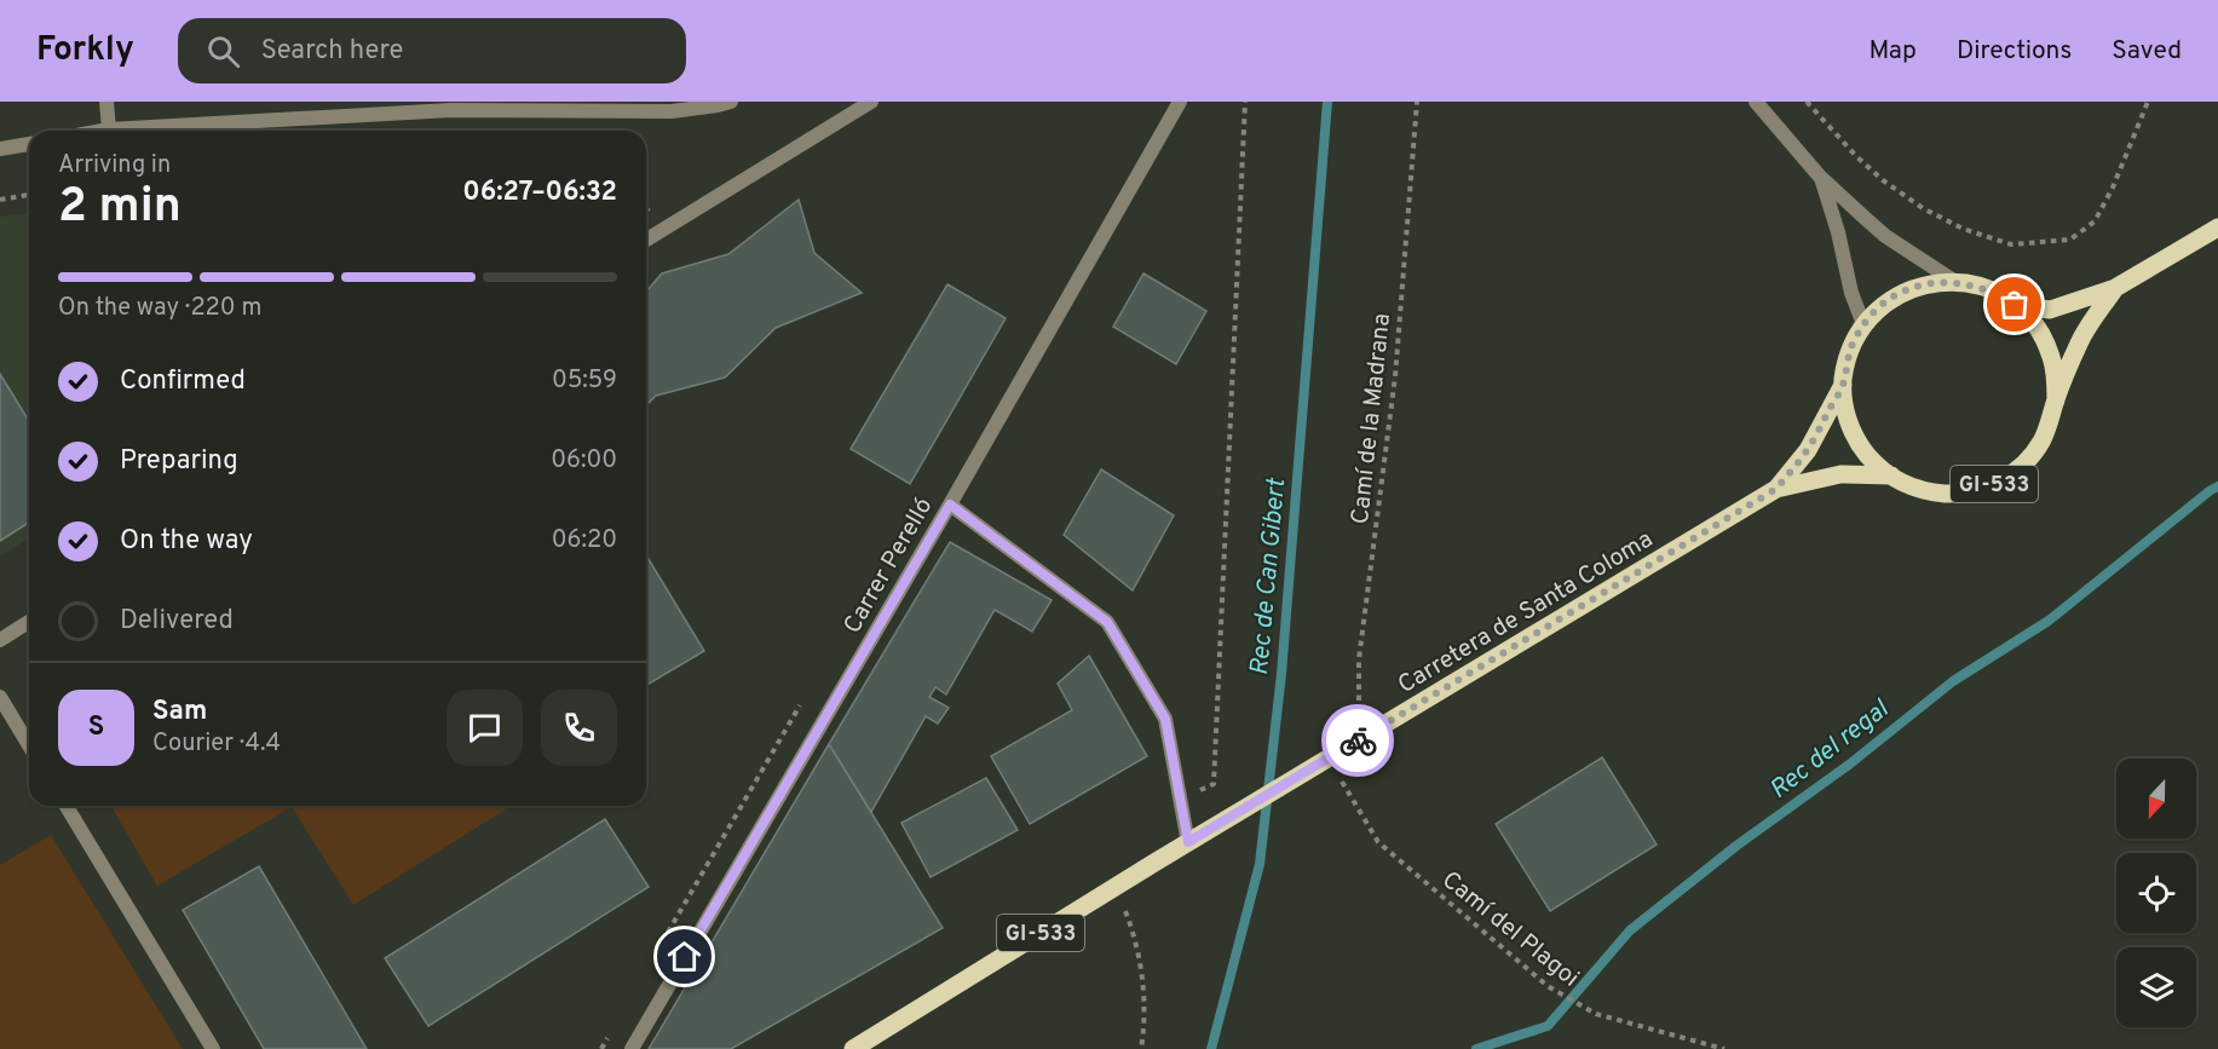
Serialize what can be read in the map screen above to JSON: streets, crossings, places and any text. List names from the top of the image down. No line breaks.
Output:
{"streets":{"main road":["GI-533","Carretera de Santa Coloma"],"street":["Carrer Perelló"],"path":["Camí de la Madrana","Camí del Plagoi"]},"crossings":[["Camí de la Madrana","Carretera de Santa Coloma"],["Carretera de Santa Coloma","Camí del Plagoi"]],"water":["Rec de Can Gibert","Rec del regal"],"north":"bottom","page":{"header":"Forkly","search":"Search here","nav":["Map","Directions","Saved"],"heading":["2 min","Arriving in","06:27–06:32"],"panel":["Sam","Courier · 4.4"],"bar":"On the way · 220 m","list":[["Confirmed","05:59"],["Preparing","06:00"],["On the way","06:20"],"Delivered"],"round":"S"}}
